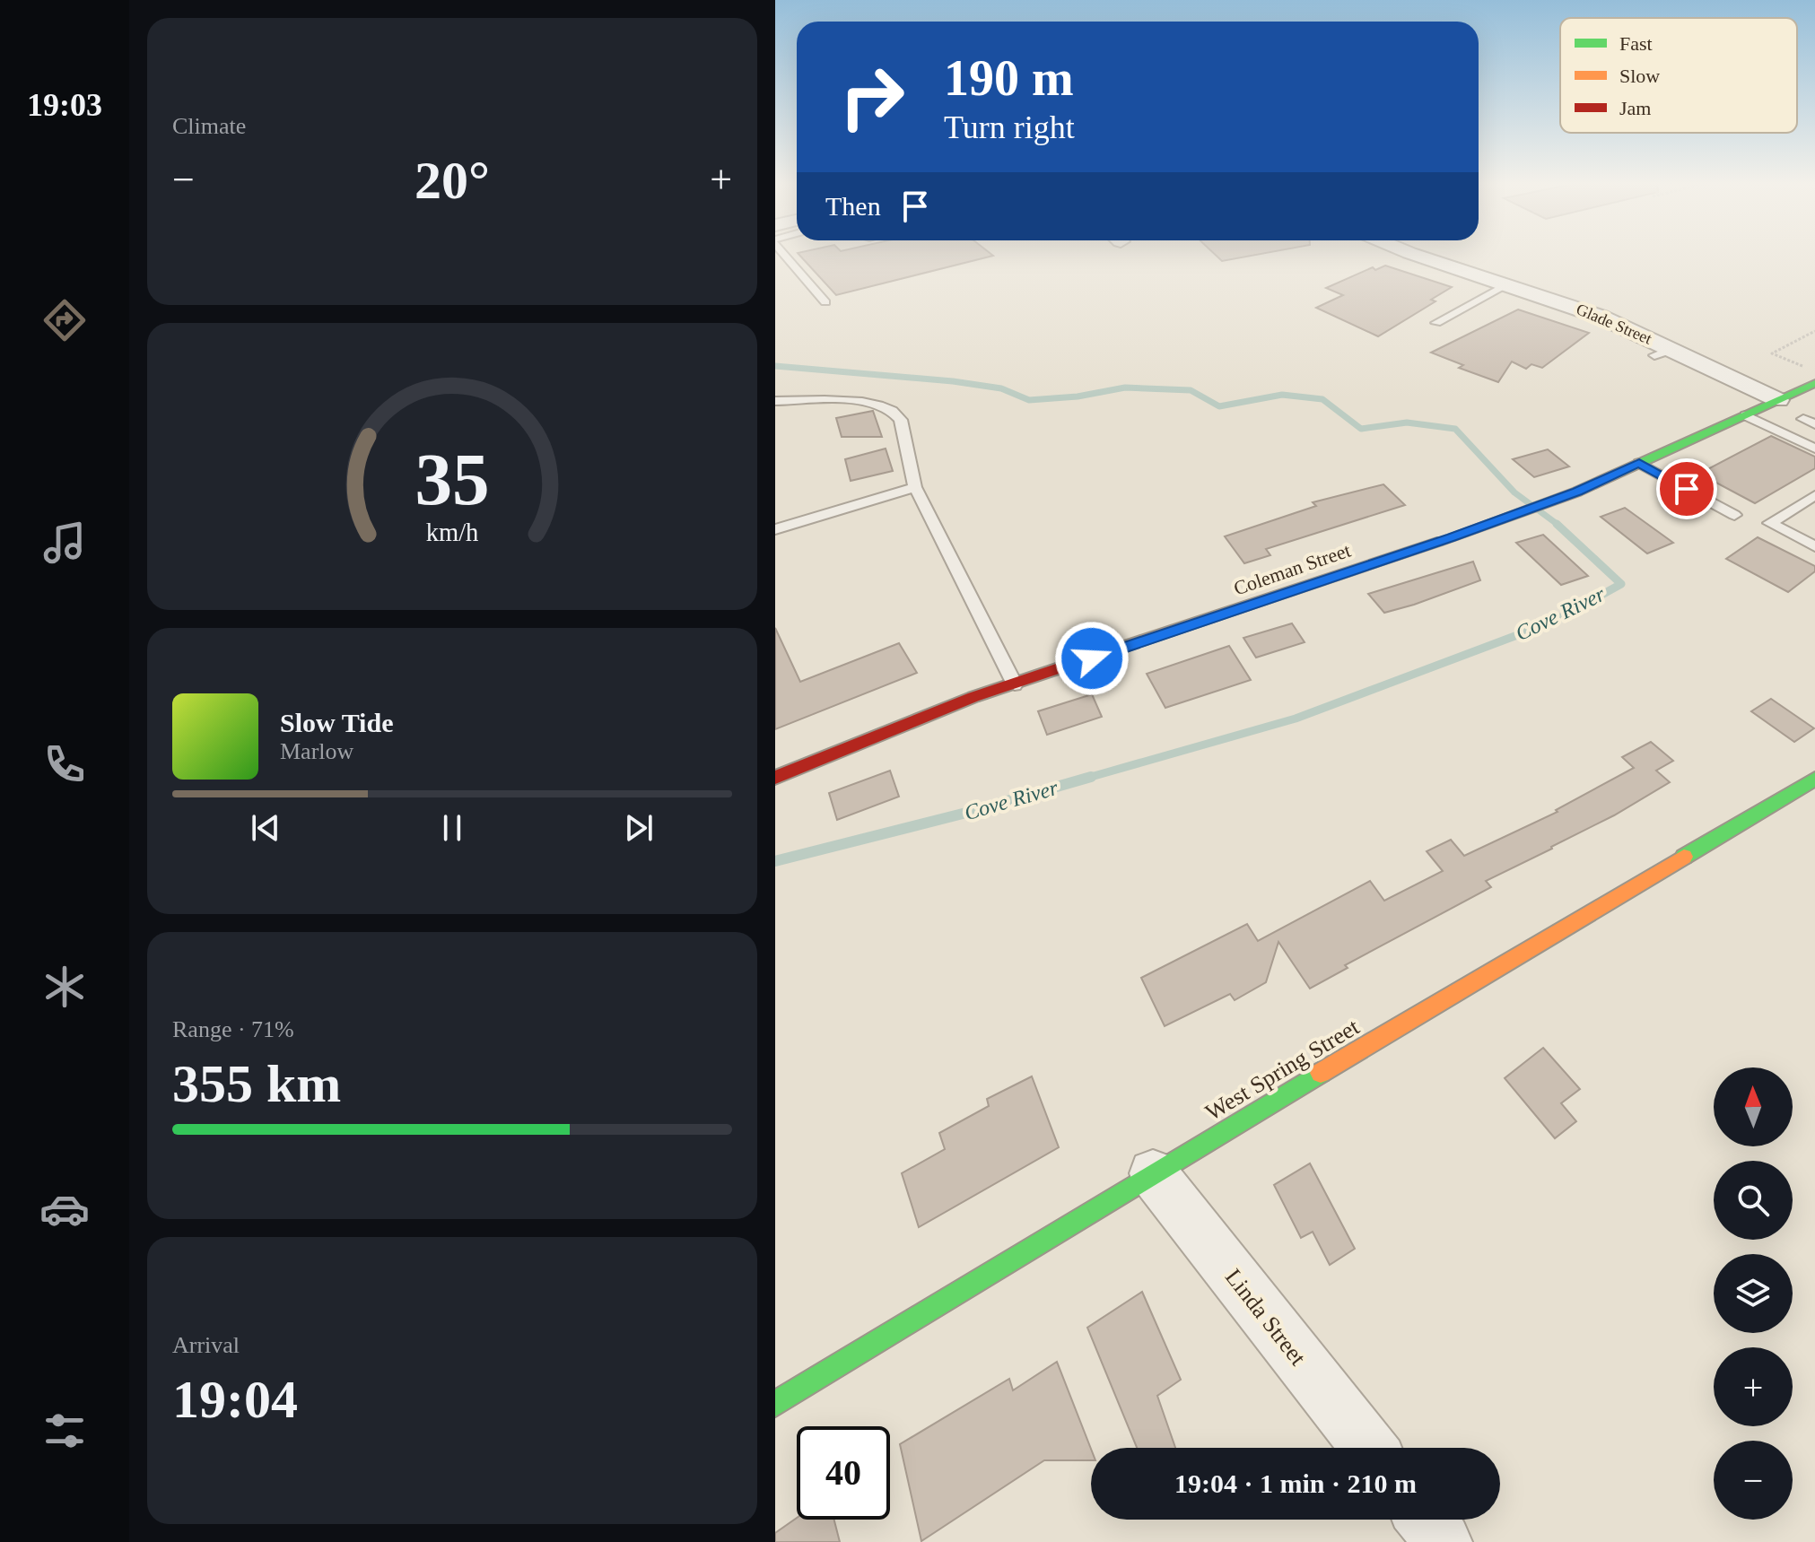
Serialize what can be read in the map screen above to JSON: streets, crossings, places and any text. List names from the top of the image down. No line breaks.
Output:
{"streets":{"street":["Glade Street","Coleman Street","West Spring Street","Linda Street"]},"crossings":[["Glade Street","Coleman Street"],["West Spring Street","Linda Street"]],"water":["Cove River"],"legend":["Fast","Slow","Jam"],"north":"top","page":{"tabs":"19:03","tile":["Climate",["Range · 71%","355 km"],["Arrival","19:04"]],"turn":["190 m","Turn right"],"heat":["−","20°","+"],"then":"Then","song":["Slow Tide","Marlow"],"map_buttons":["+","−"],"limit":"40","trip":"19:04 · 1 min · 210 m","gauge":["35","km/h"]}}
